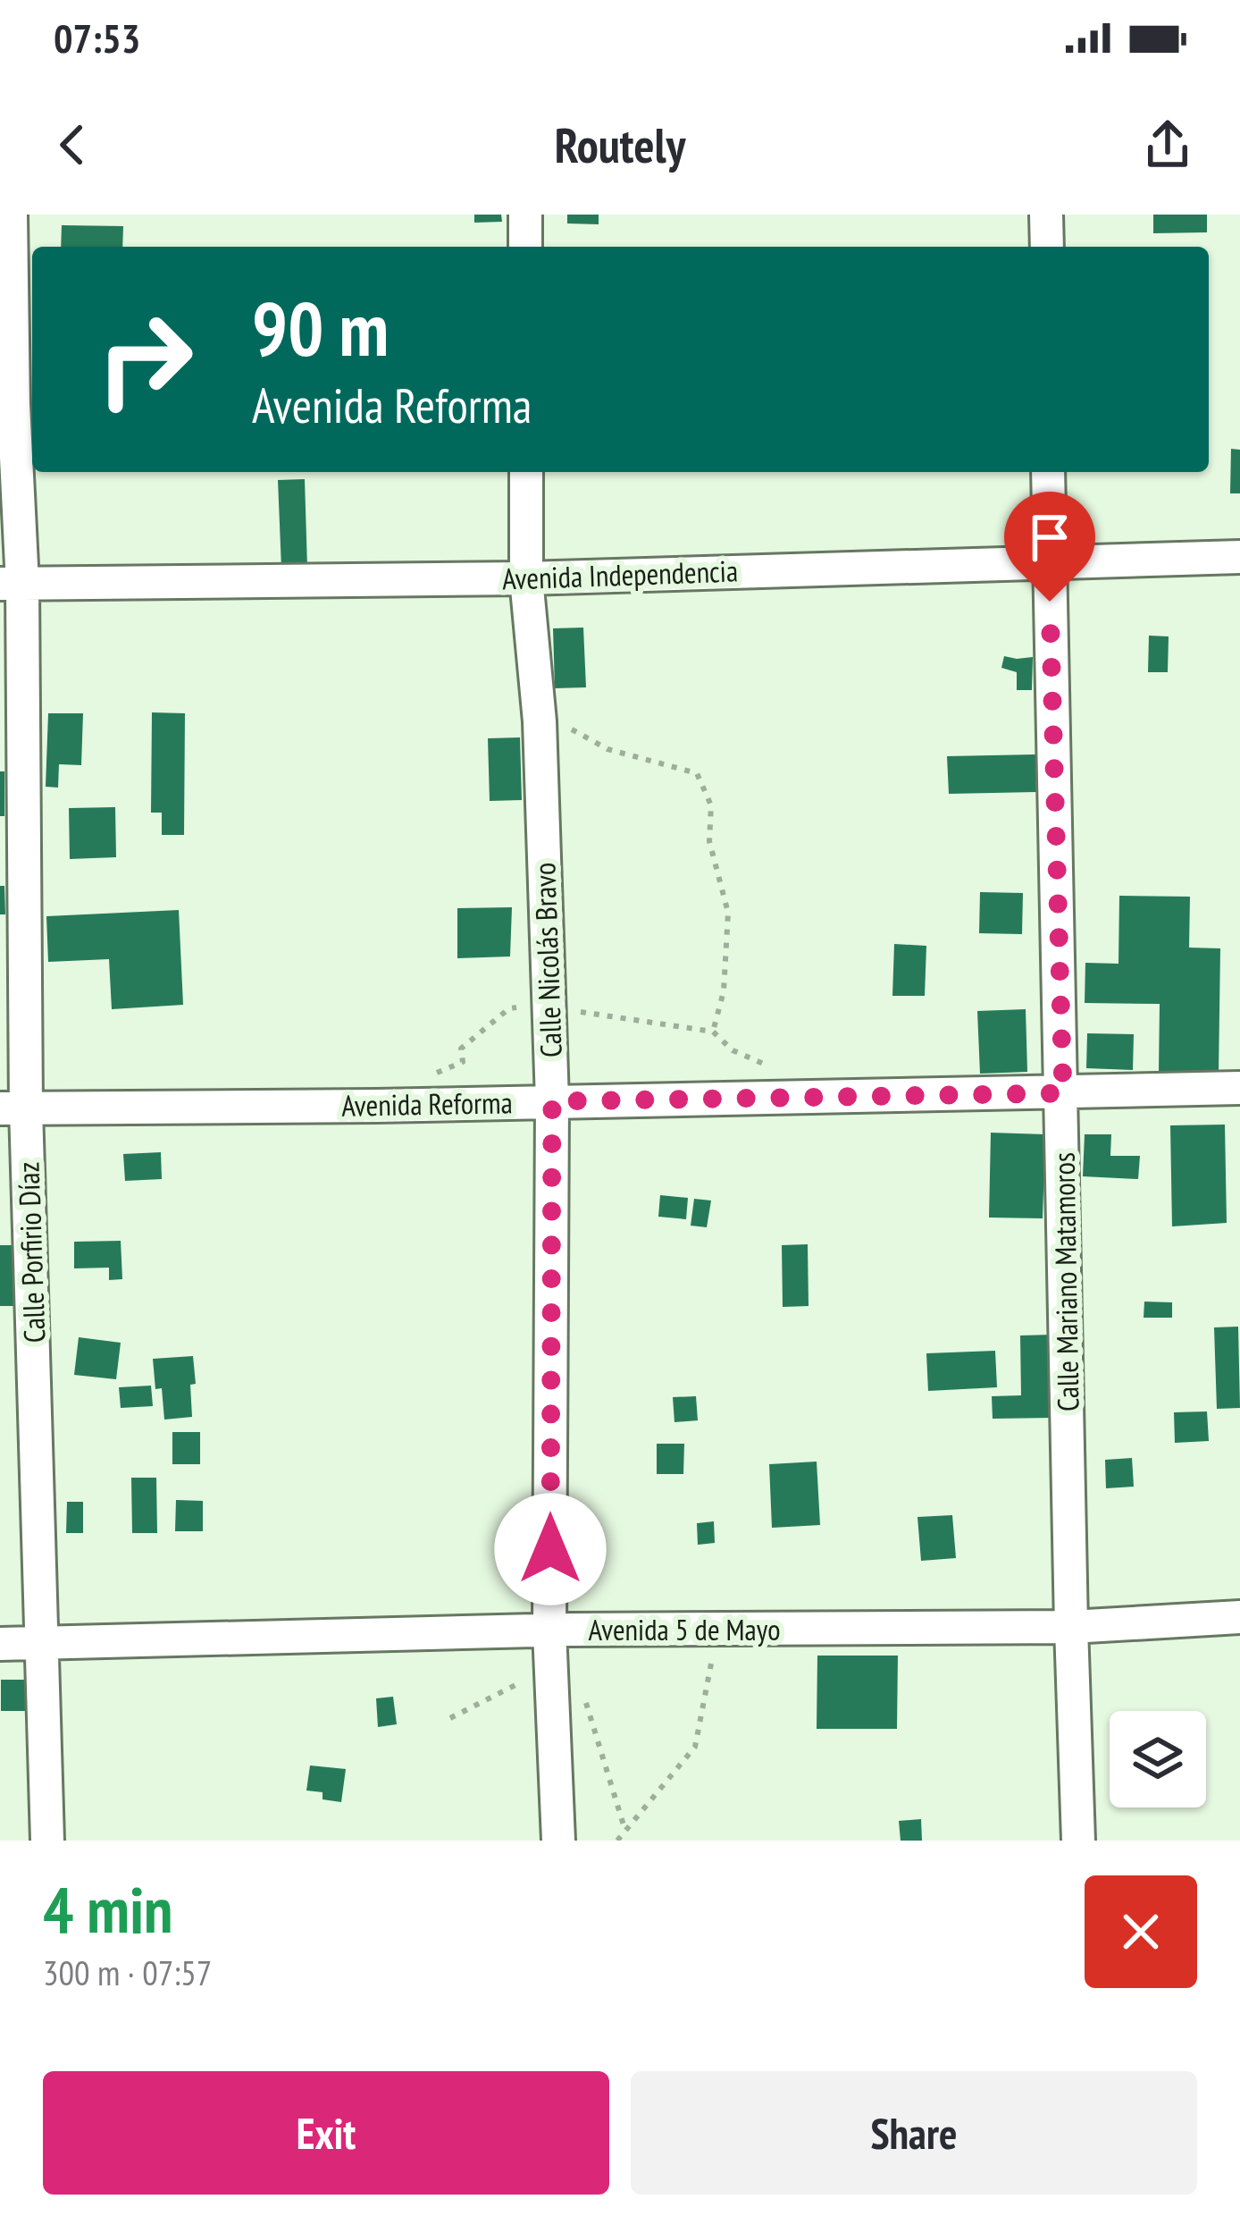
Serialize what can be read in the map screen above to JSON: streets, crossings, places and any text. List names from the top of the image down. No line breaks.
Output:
{"streets":{"street":["Avenida Independencia","Calle Nicolás Bravo","Avenida Reforma","Calle Porfirio Díaz","Calle Mariano Matamoros","Avenida 5 de Mayo"]},"crossings":[["Avenida Independencia","Calle Nicolás Bravo"],["Avenida Independencia","Calle Porfirio Díaz"],["Avenida Independencia","Calle Mariano Matamoros"],["Calle Nicolás Bravo","Avenida Reforma"],["Calle Nicolás Bravo","Avenida 5 de Mayo"],["Avenida Reforma","Calle Porfirio Díaz"],["Avenida Reforma","Calle Mariano Matamoros"],["Calle Porfirio Díaz","Avenida 5 de Mayo"],["Calle Mariano Matamoros","Avenida 5 de Mayo"]],"page":{"status":"07:53","header":"Routely","turn":["90 m","Avenida Reforma"],"heading":["4 min","300 m · 07:57"],"buttons":["Exit","Share"]}}
